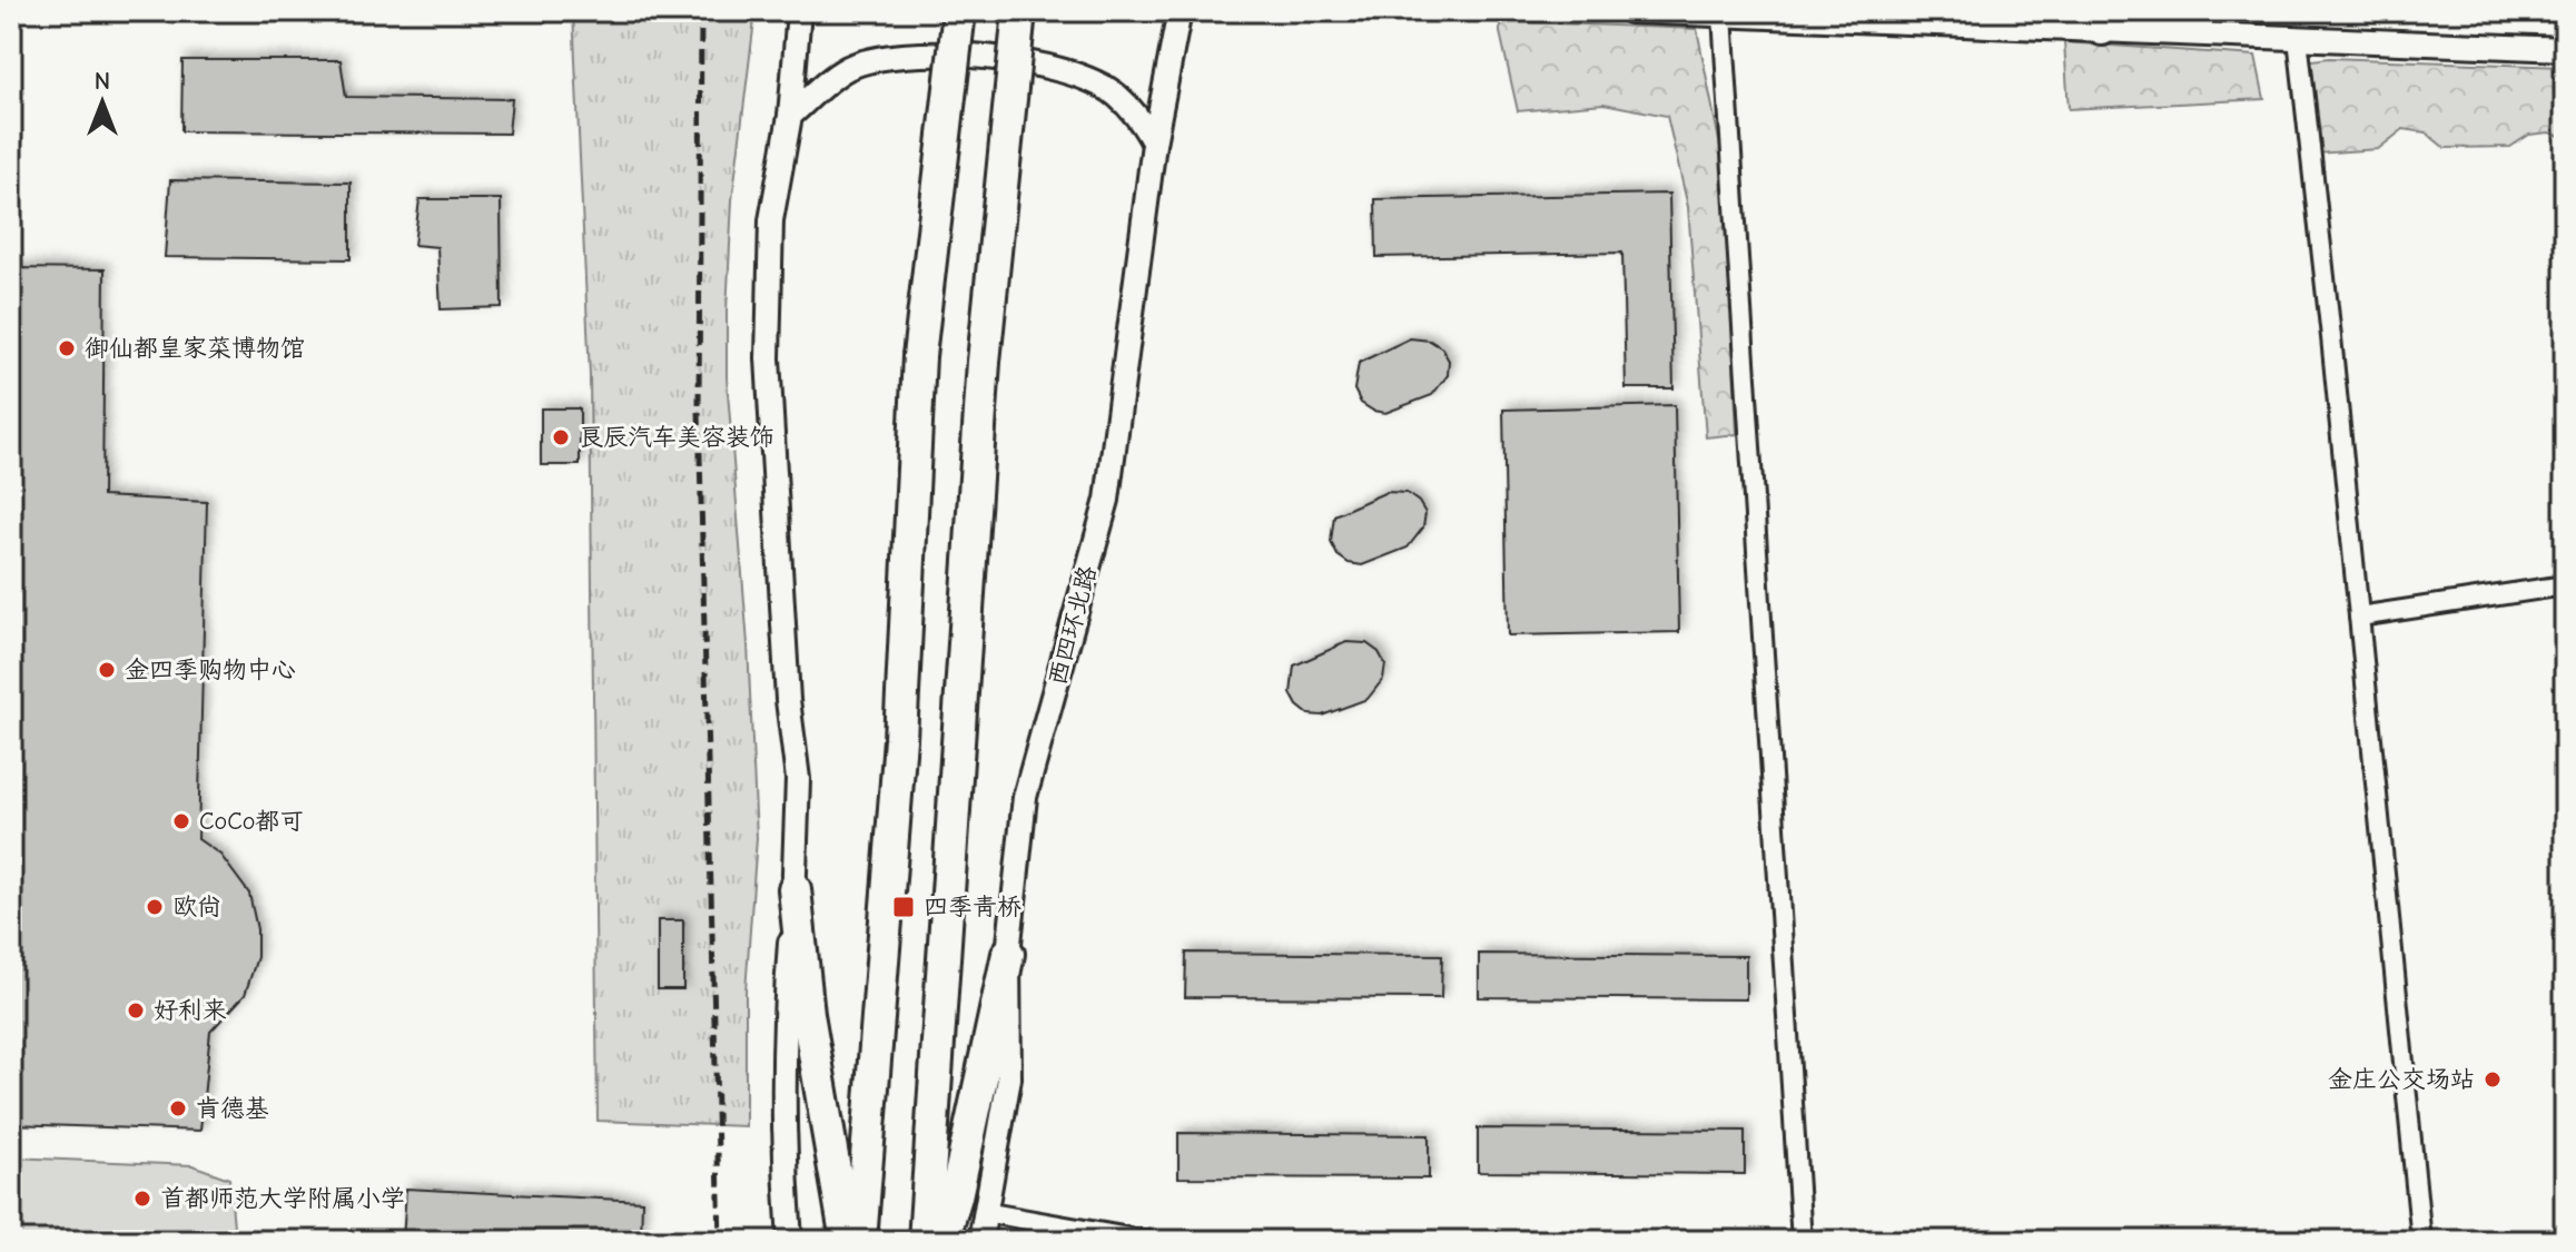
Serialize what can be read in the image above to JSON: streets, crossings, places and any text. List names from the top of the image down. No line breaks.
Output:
{"streets":{"street":["西四环北路"]},"places":{"other":["御仙都皇家菜博物馆","良辰汽车美容装饰","金四季购物中心","CoCo都可","欧尚","好利来","金庄公交场站","肯德基","首都师范大学附属小学"],"transit":["四季青桥"]},"north":"top"}
